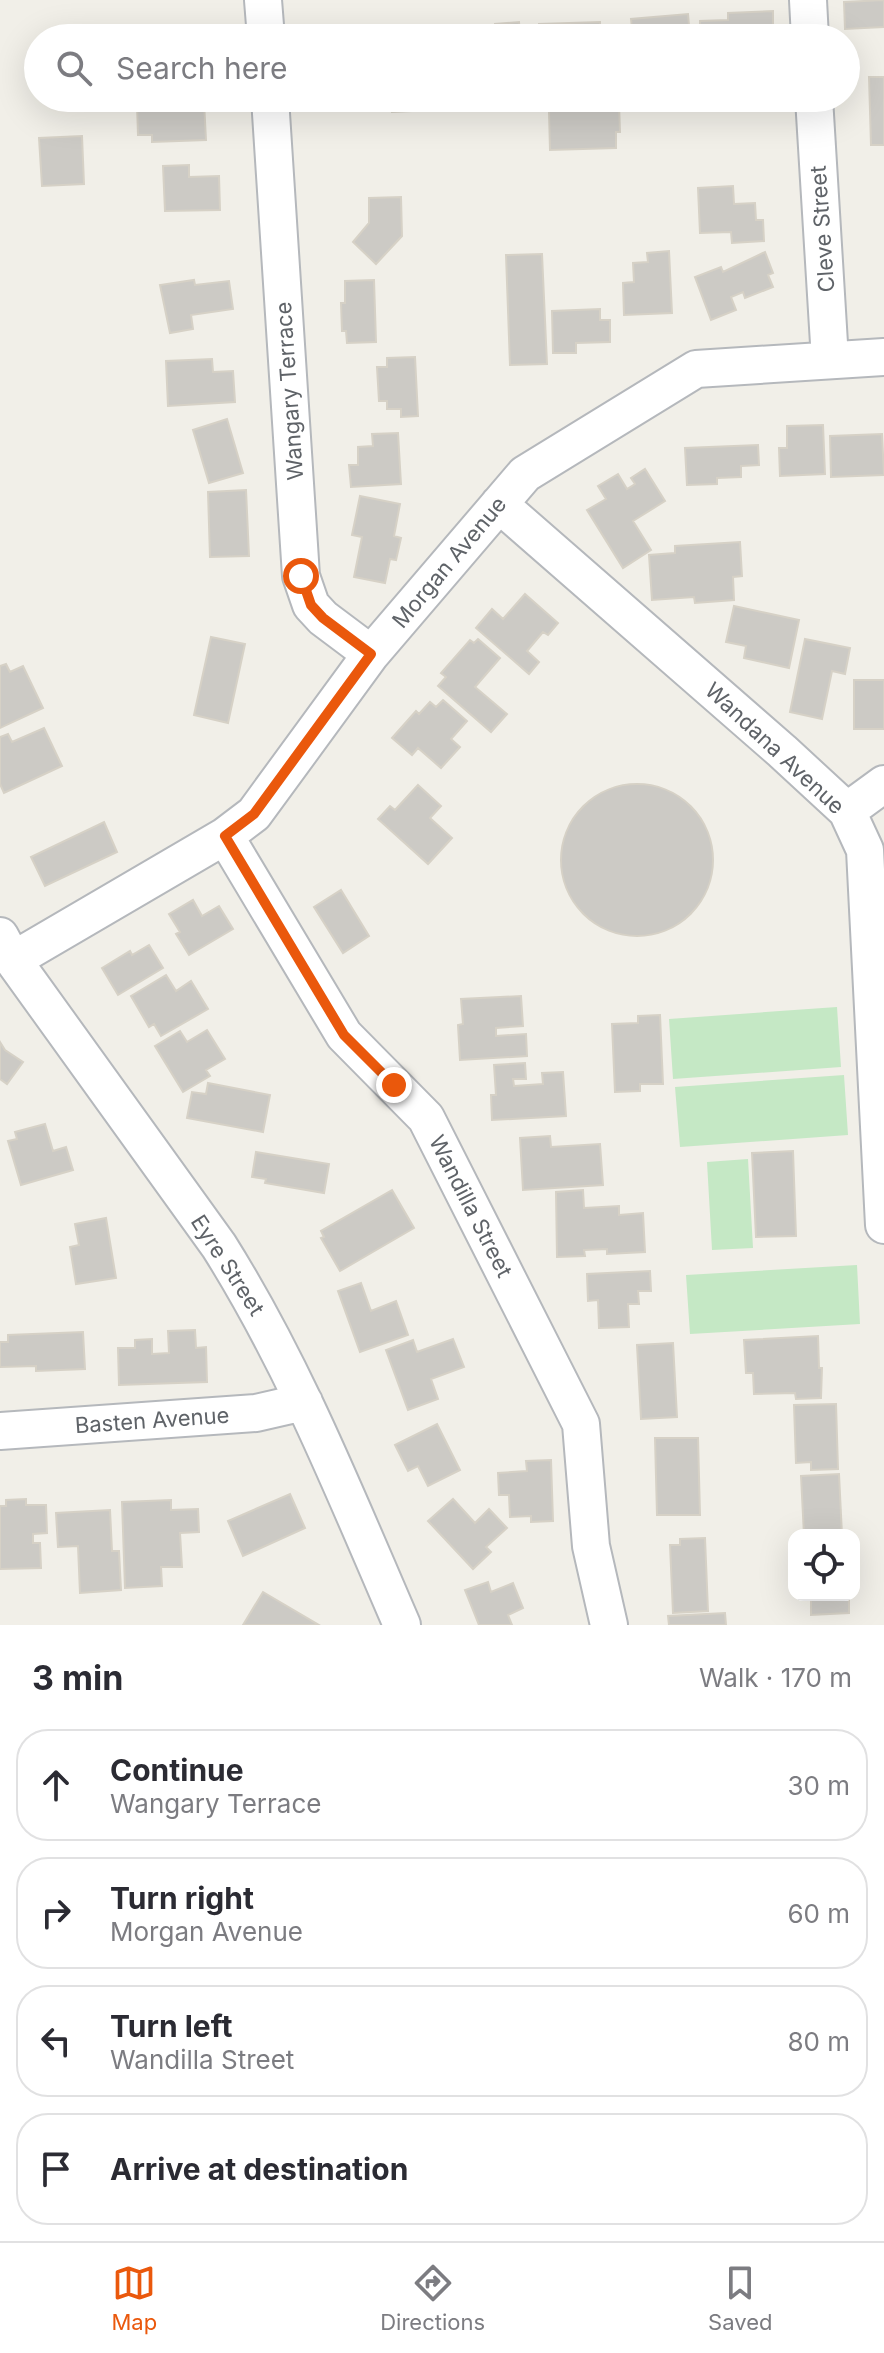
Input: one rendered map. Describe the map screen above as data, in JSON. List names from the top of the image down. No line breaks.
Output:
{"streets":{"street":["Cleve Street","Wangary Terrace","Morgan Avenue","Wandana Avenue","Wandilla Street","Eyre Street","Basten Avenue"]},"crossings":[["Cleve Street","Morgan Avenue"],["Wangary Terrace","Morgan Avenue"],["Morgan Avenue","Wandana Avenue"],["Morgan Avenue","Wandilla Street"],["Morgan Avenue","Eyre Street"],["Eyre Street","Basten Avenue"]],"page":{"search":"Search here","heading":["3 min","Walk · 170 m"],"list":[["Continue","Wangary Terrace","30 m"],["Turn right","Morgan Avenue","60 m"],["Turn left","Wandilla Street","80 m"],"Arrive at destination"],"nav":["Map","Directions","Saved"]}}
